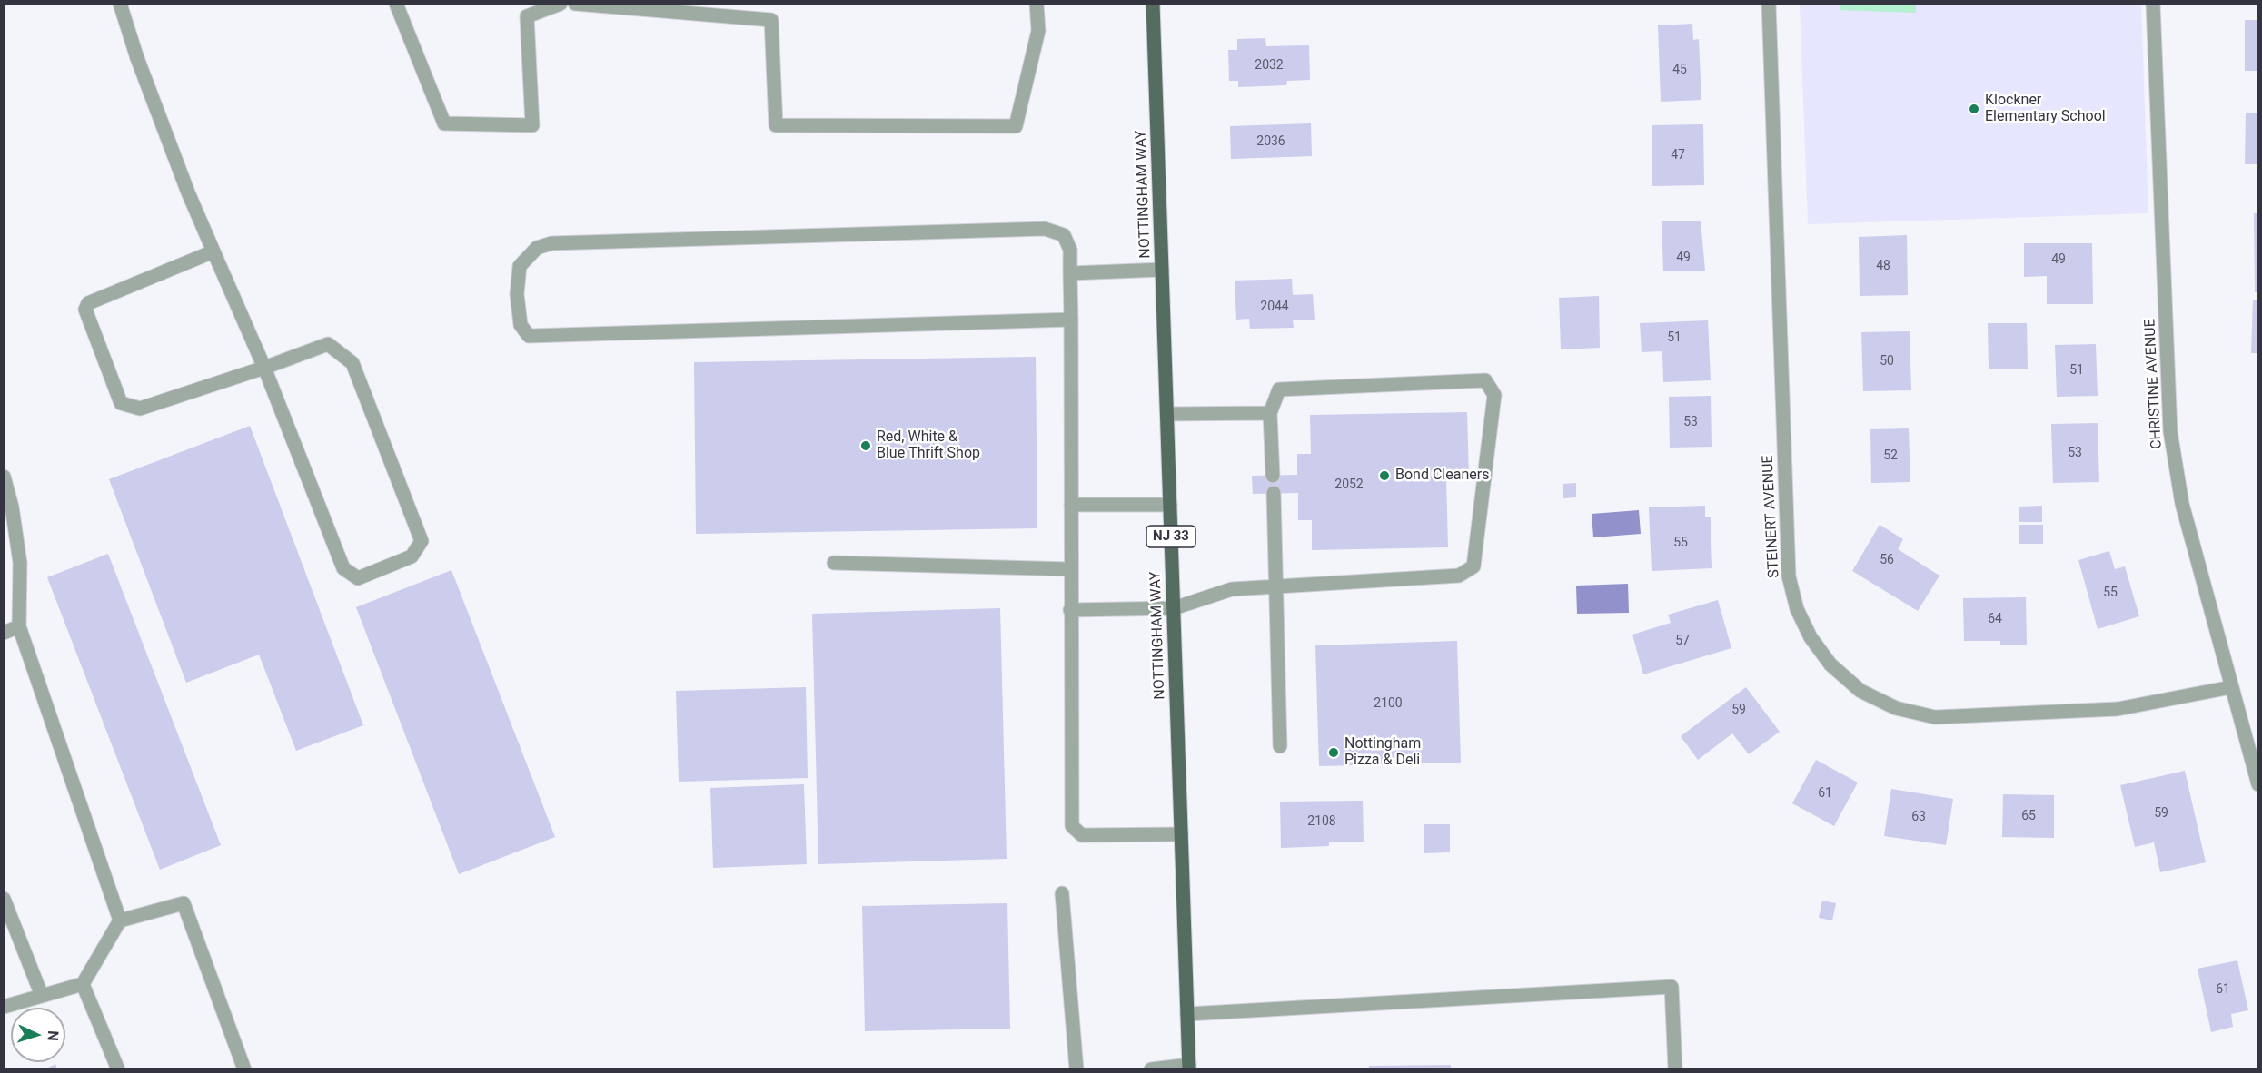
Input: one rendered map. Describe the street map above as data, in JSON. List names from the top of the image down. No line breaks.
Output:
{"streets":{"main road":["NOTTINGHAM WAY","NJ 33"],"street":["CHRISTINE AVENUE","STEINERT AVENUE"]},"crossings":[["CHRISTINE AVENUE","STEINERT AVENUE"]],"places":["Klockner Elementary School","Red, White & Blue Thrift Shop","Bond Cleaners","Nottingham Pizza & Deli"],"house_numbers":["2032","45","2036","47","49","49","48","2044","51","50","51","53","53","52","2052","55","56","55","64","57","2100","59","61","59","65","63","2108","61"],"north":"right"}
